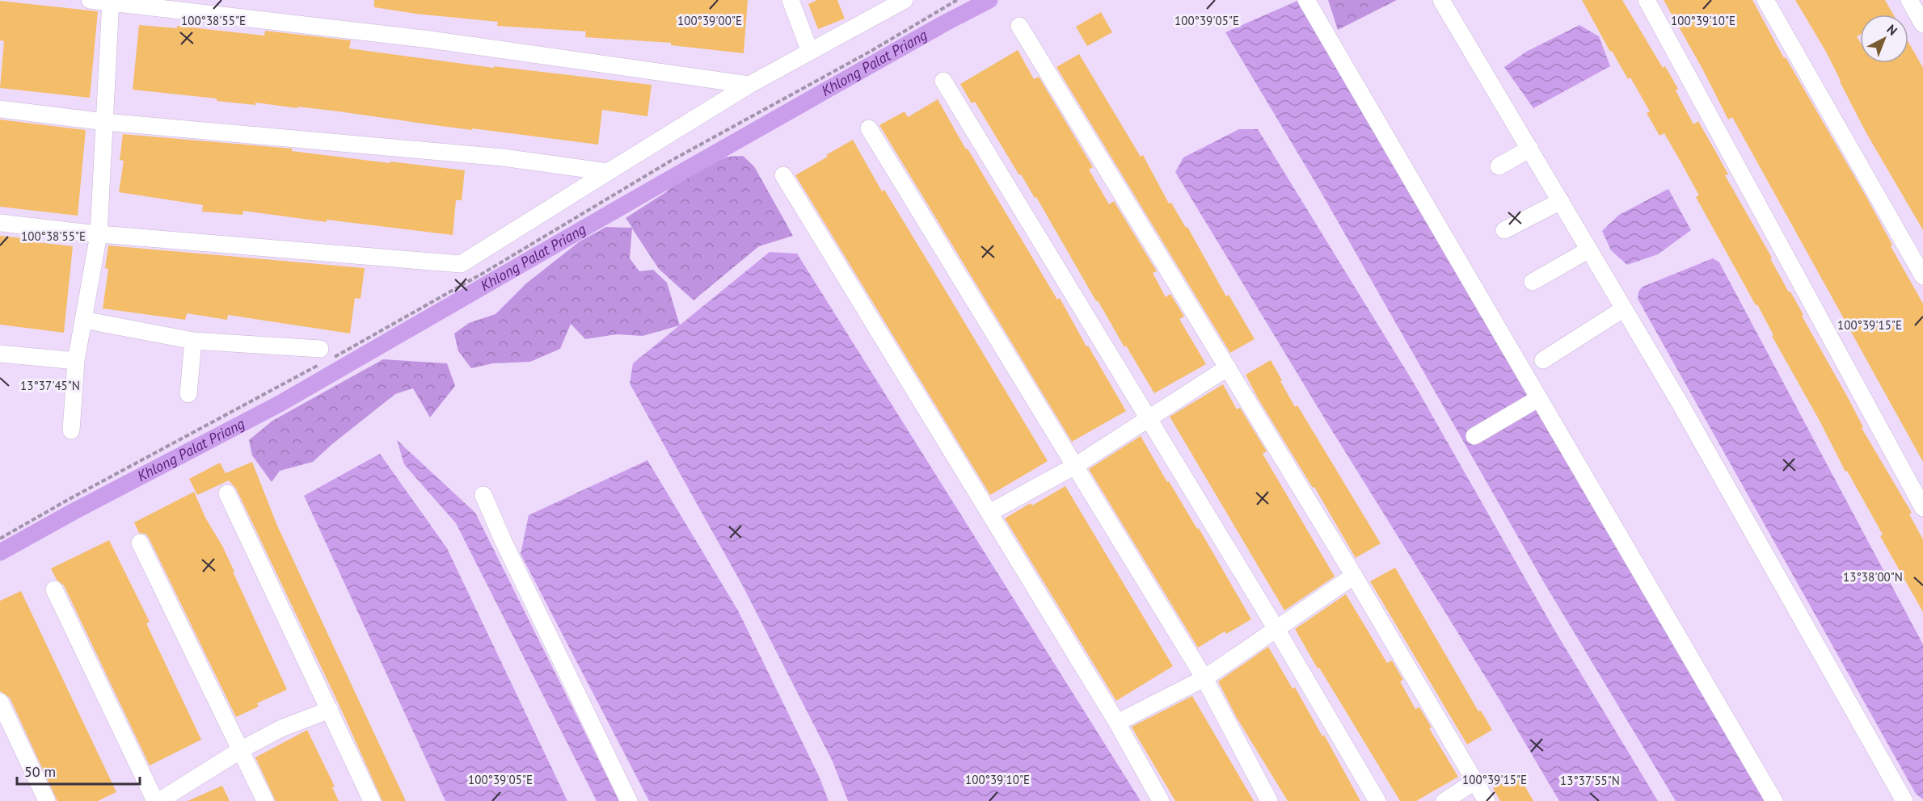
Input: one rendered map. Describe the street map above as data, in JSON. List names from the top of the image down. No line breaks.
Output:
{"water":["Khlong Palat Priang"],"scale_bar":"50 m","north":"top right","coordinates":["100°38'55\"E","100°39'00\"E","100°39'05\"E","100°39'10\"E","100°39'15\"E","13°37'45\"N","13°38'00\"N","13°37'55\"N"]}
